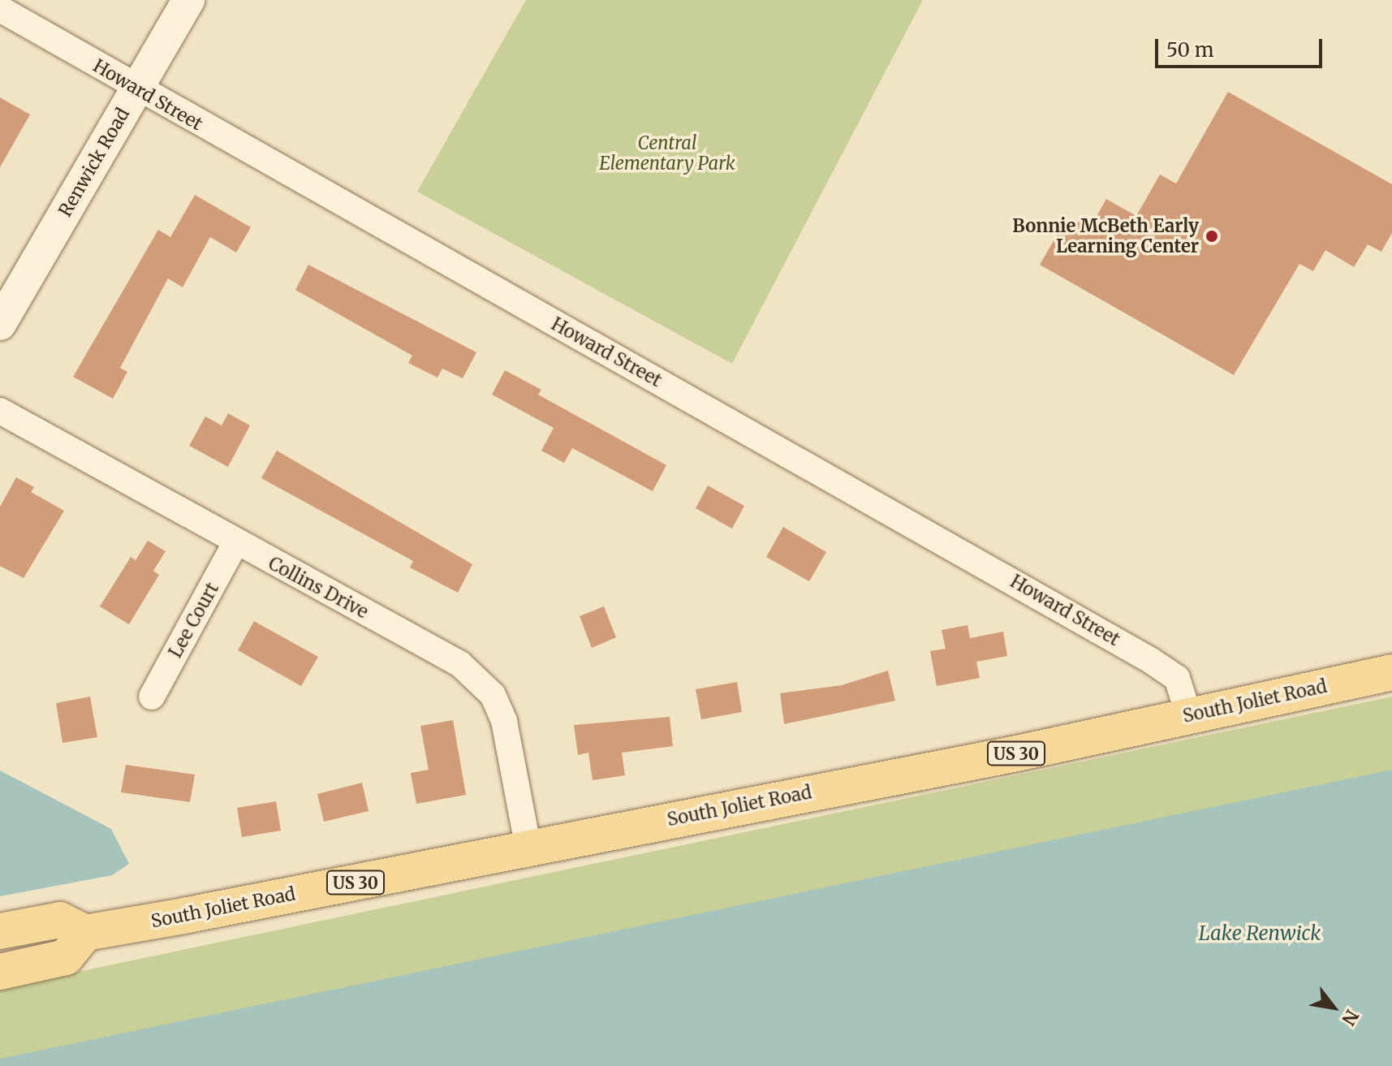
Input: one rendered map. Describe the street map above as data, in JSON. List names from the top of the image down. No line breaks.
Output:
{"streets":{"main road":["South Joliet Road","US 30"],"street":["Howard Street","Renwick Road","Collins Drive","Lee Court"]},"crossings":[["Howard Street","Renwick Road"],["Howard Street","South Joliet Road"],["Collins Drive","Lee Court"],["Collins Drive","South Joliet Road"]],"water":["Lake Renwick"],"parks":["Central Elementary Park"],"places":["Bonnie McBeth Early Learning Center"],"scale_bar":"50 m","north":"bottom right"}
